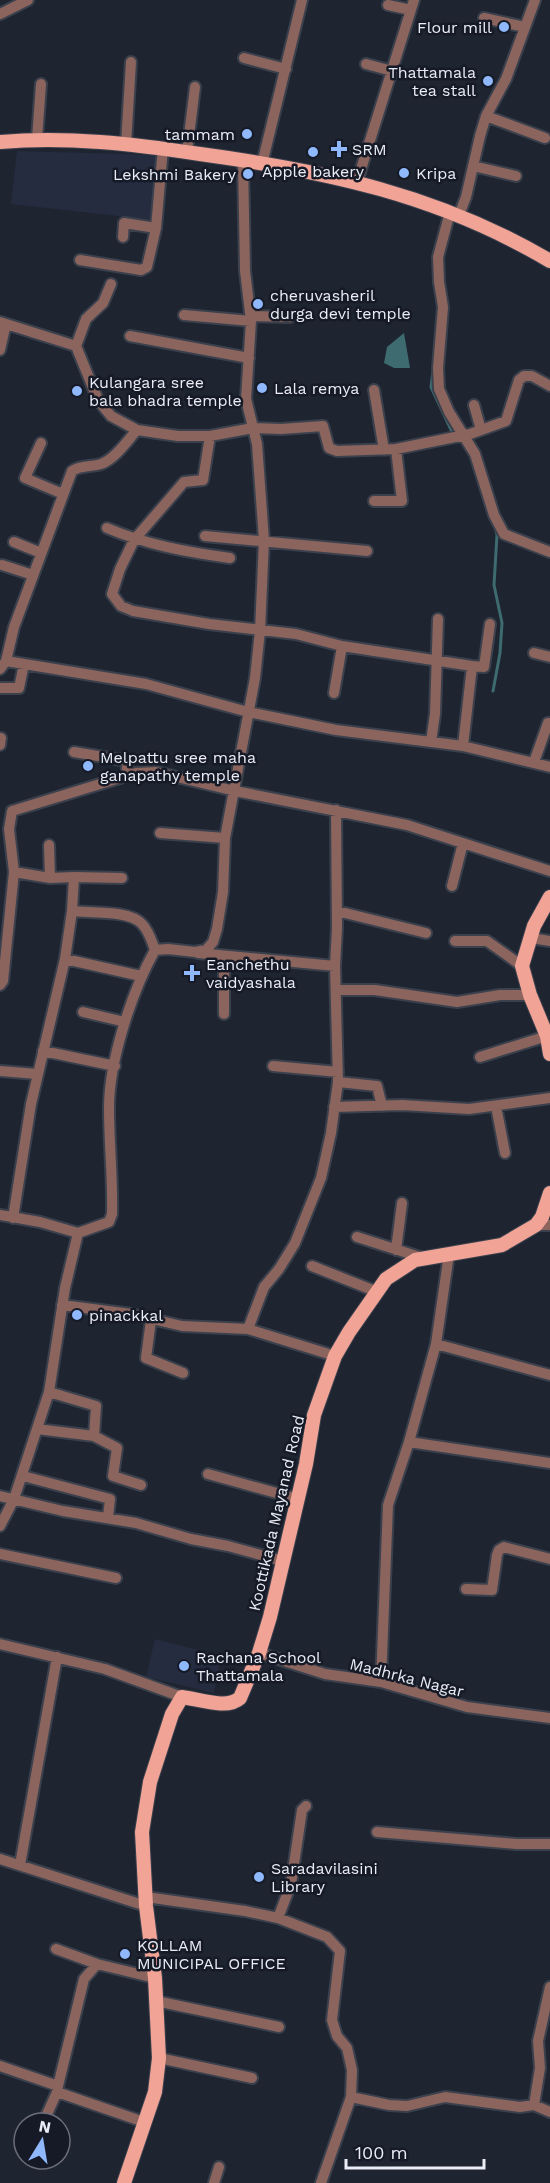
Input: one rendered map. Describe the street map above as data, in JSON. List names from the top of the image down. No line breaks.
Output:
{"streets":{"main road":["Koottikada Mayanad Road"],"street":["Madhrka Nagar"]},"crossings":[["Koottikada Mayanad Road","Madhrka Nagar"]],"places":{"other":["Flour mill","Thattamala tea stall","tammam","Apple bakery","Kripa","Lekshmi Bakery","cheruvasheril durga devi temple","Lala remya","Kulangara sree bala bhadra temple","Melpattu sree maha ganapathy temple","pinackkal","Rachana School Thattamala","Saradavilasini Library","KOLLAM MUNICIPAL OFFICE"],"health":["SRM","Eanchethu vaidyashala"]},"scale_bar":"100 m","north":"top"}
